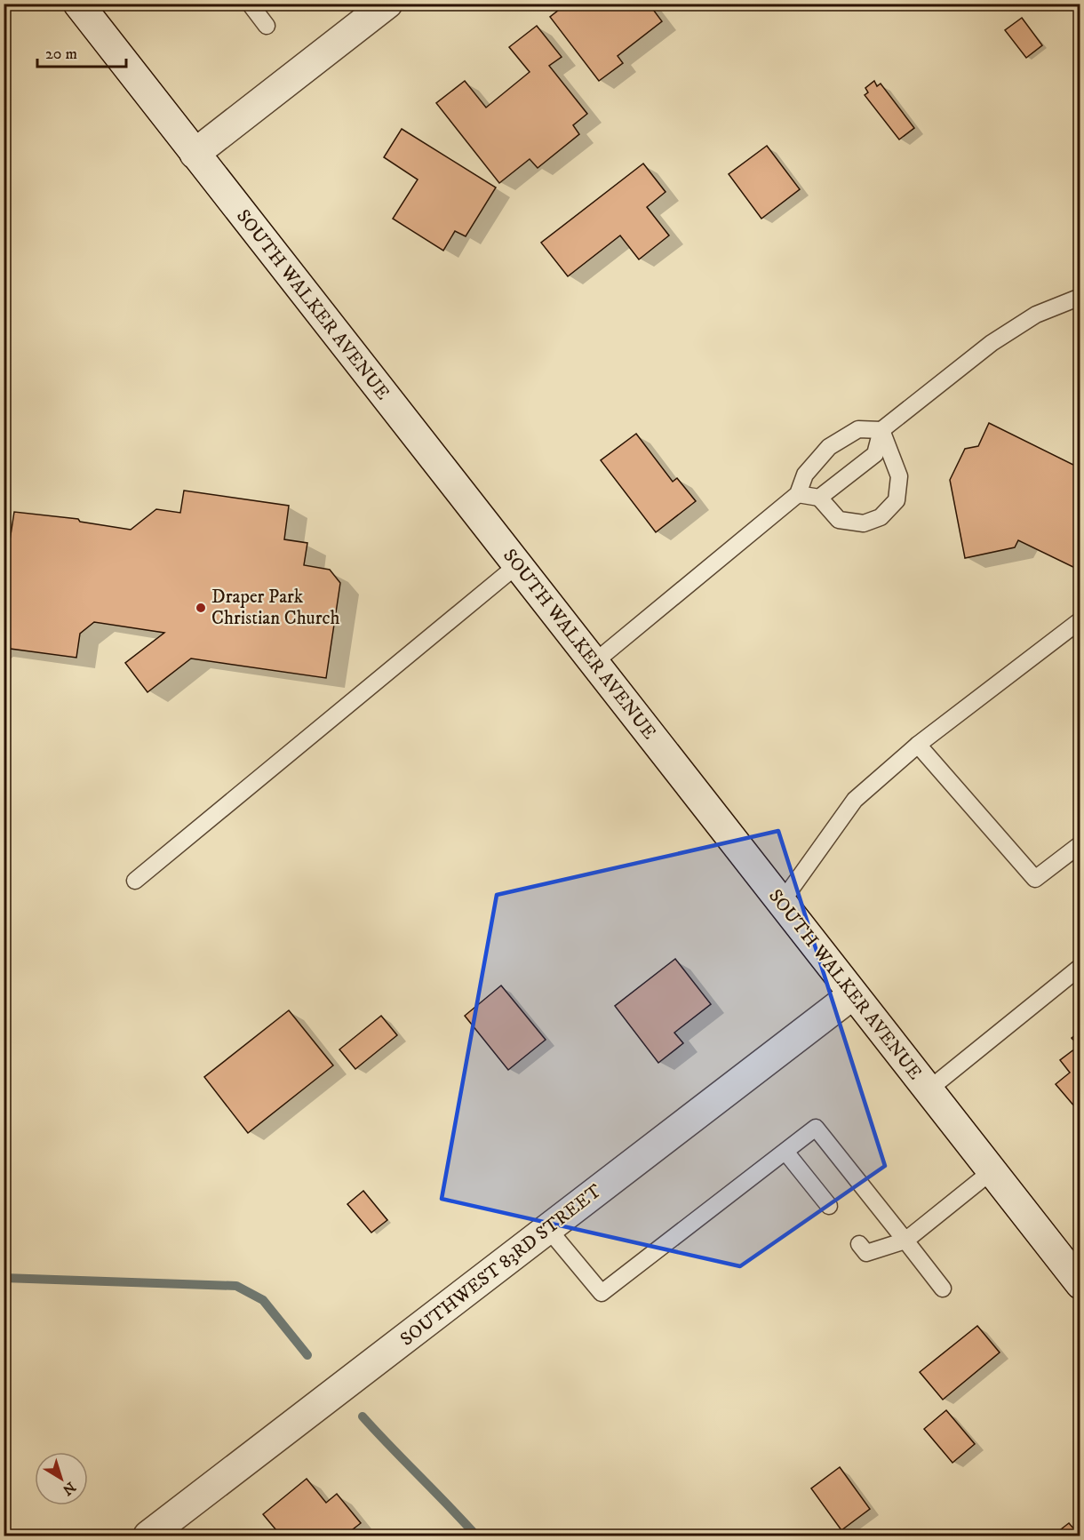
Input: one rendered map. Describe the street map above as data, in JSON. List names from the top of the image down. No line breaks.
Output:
{"streets":{"main road":["SOUTH WALKER AVENUE","SOUTHWEST 83RD STREET"]},"crossings":[["SOUTH WALKER AVENUE","SOUTHWEST 83RD STREET"]],"places":["Draper Park Christian Church"],"scale_bar":"20 m","north":"bottom right"}
